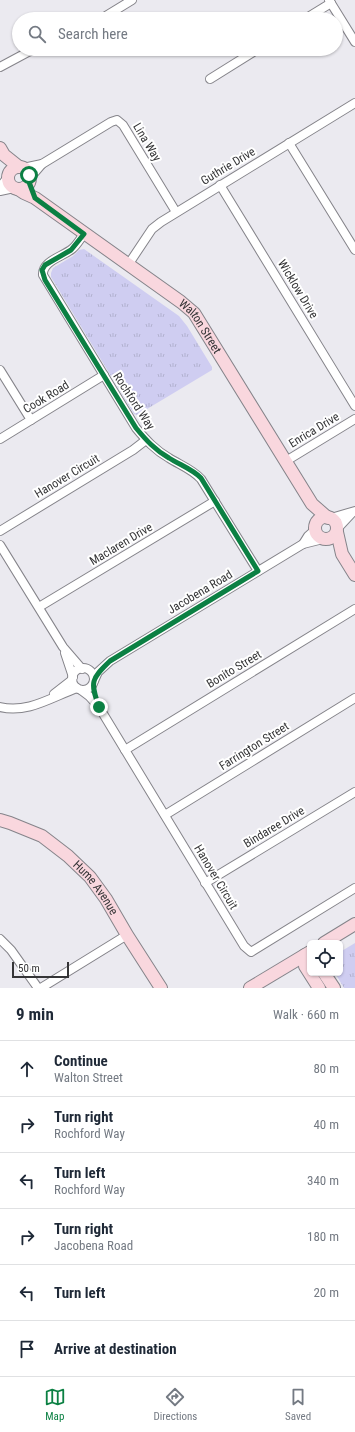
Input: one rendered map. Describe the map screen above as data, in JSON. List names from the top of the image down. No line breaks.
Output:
{"streets":{"street":["Lina Way","Guthrie Drive","Wicklow Drive","Walton Street","Cook Road","Rochford Way","Enrica Drive","Hanover Circuit","Maclaren Drive","Jacobena Road","Bonito Street","Farrington Street","Bindaree Drive","Hume Avenue"]},"crossings":[["Lina Way","Guthrie Drive"],["Lina Way","Walton Street"],["Guthrie Drive","Wicklow Drive"],["Guthrie Drive","Walton Street"],["Walton Street","Rochford Way"],["Walton Street","Enrica Drive"],["Walton Street","Jacobena Road"],["Cook Road","Rochford Way"],["Rochford Way","Hanover Circuit"],["Rochford Way","Maclaren Drive"],["Rochford Way","Jacobena Road"],["Hanover Circuit","Bonito Street"],["Hanover Circuit","Farrington Street"],["Hanover Circuit","Bindaree Drive"]],"scale_bar":"50 m","page":{"search":"Search here","scale":"50 m","heading":["9 min","Walk · 660 m"],"list":[["Continue","Walton Street","80 m"],["Turn right","Rochford Way","40 m"],["Turn left","Rochford Way","340 m"],["Turn right","Jacobena Road","180 m"],["Turn left","20 m"],"Arrive at destination"],"nav":["Map","Directions","Saved"]}}
